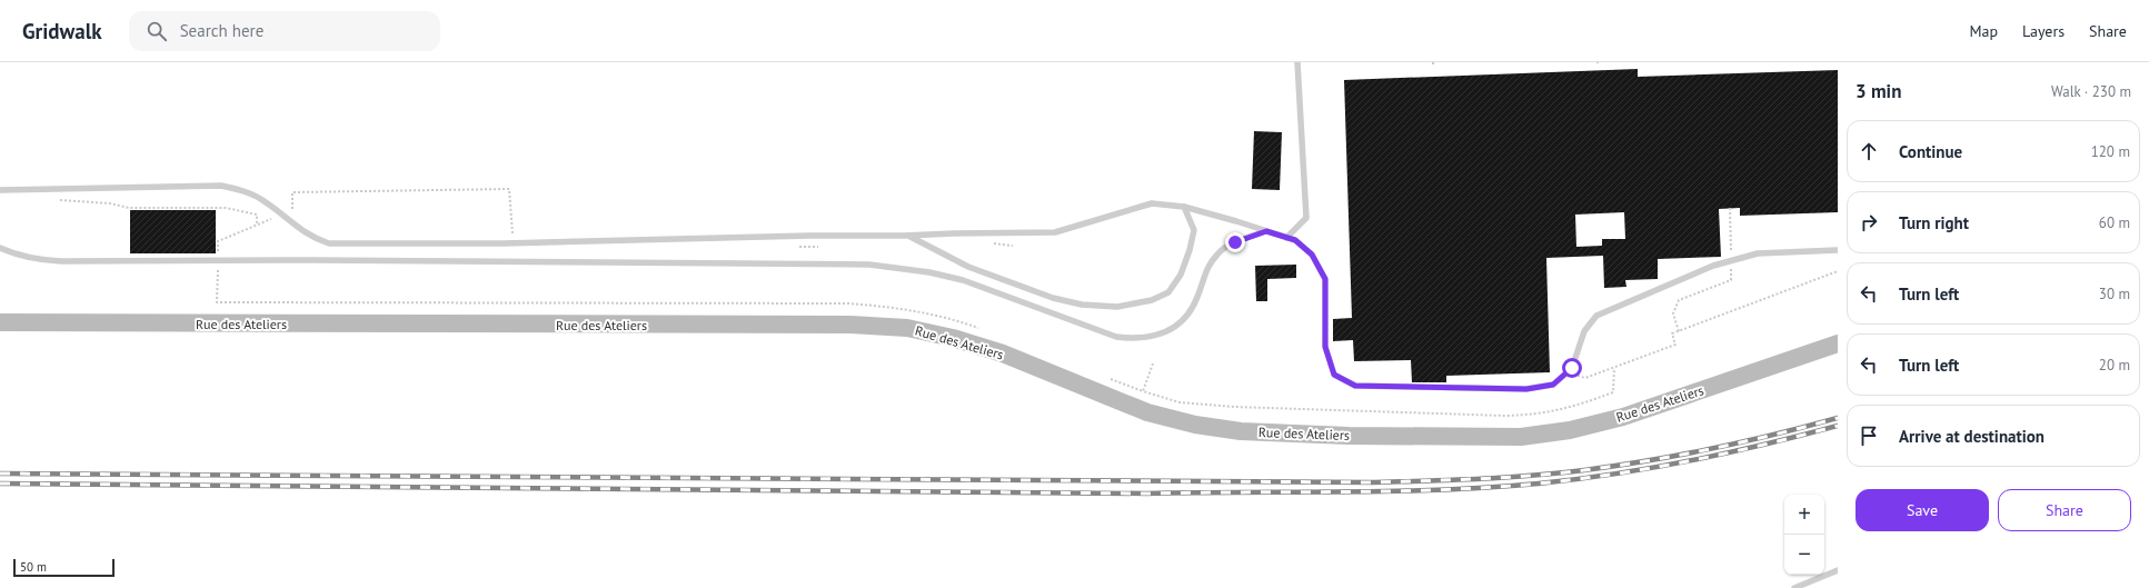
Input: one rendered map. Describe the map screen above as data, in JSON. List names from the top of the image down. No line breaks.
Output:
{"streets":{"street":["Rue des Ateliers"]},"scale_bar":"50 m","page":{"header":"Gridwalk","search":"Search here","nav":["Map","Layers","Share"],"heading":["3 min","Walk · 230 m"],"list":[["Continue","120 m"],["Turn right","60 m"],["Turn left","30 m"],["Turn left","20 m"],"Arrive at destination"],"buttons":["Save","Share"],"map_buttons":["+","−"],"scale":"50 m"}}
